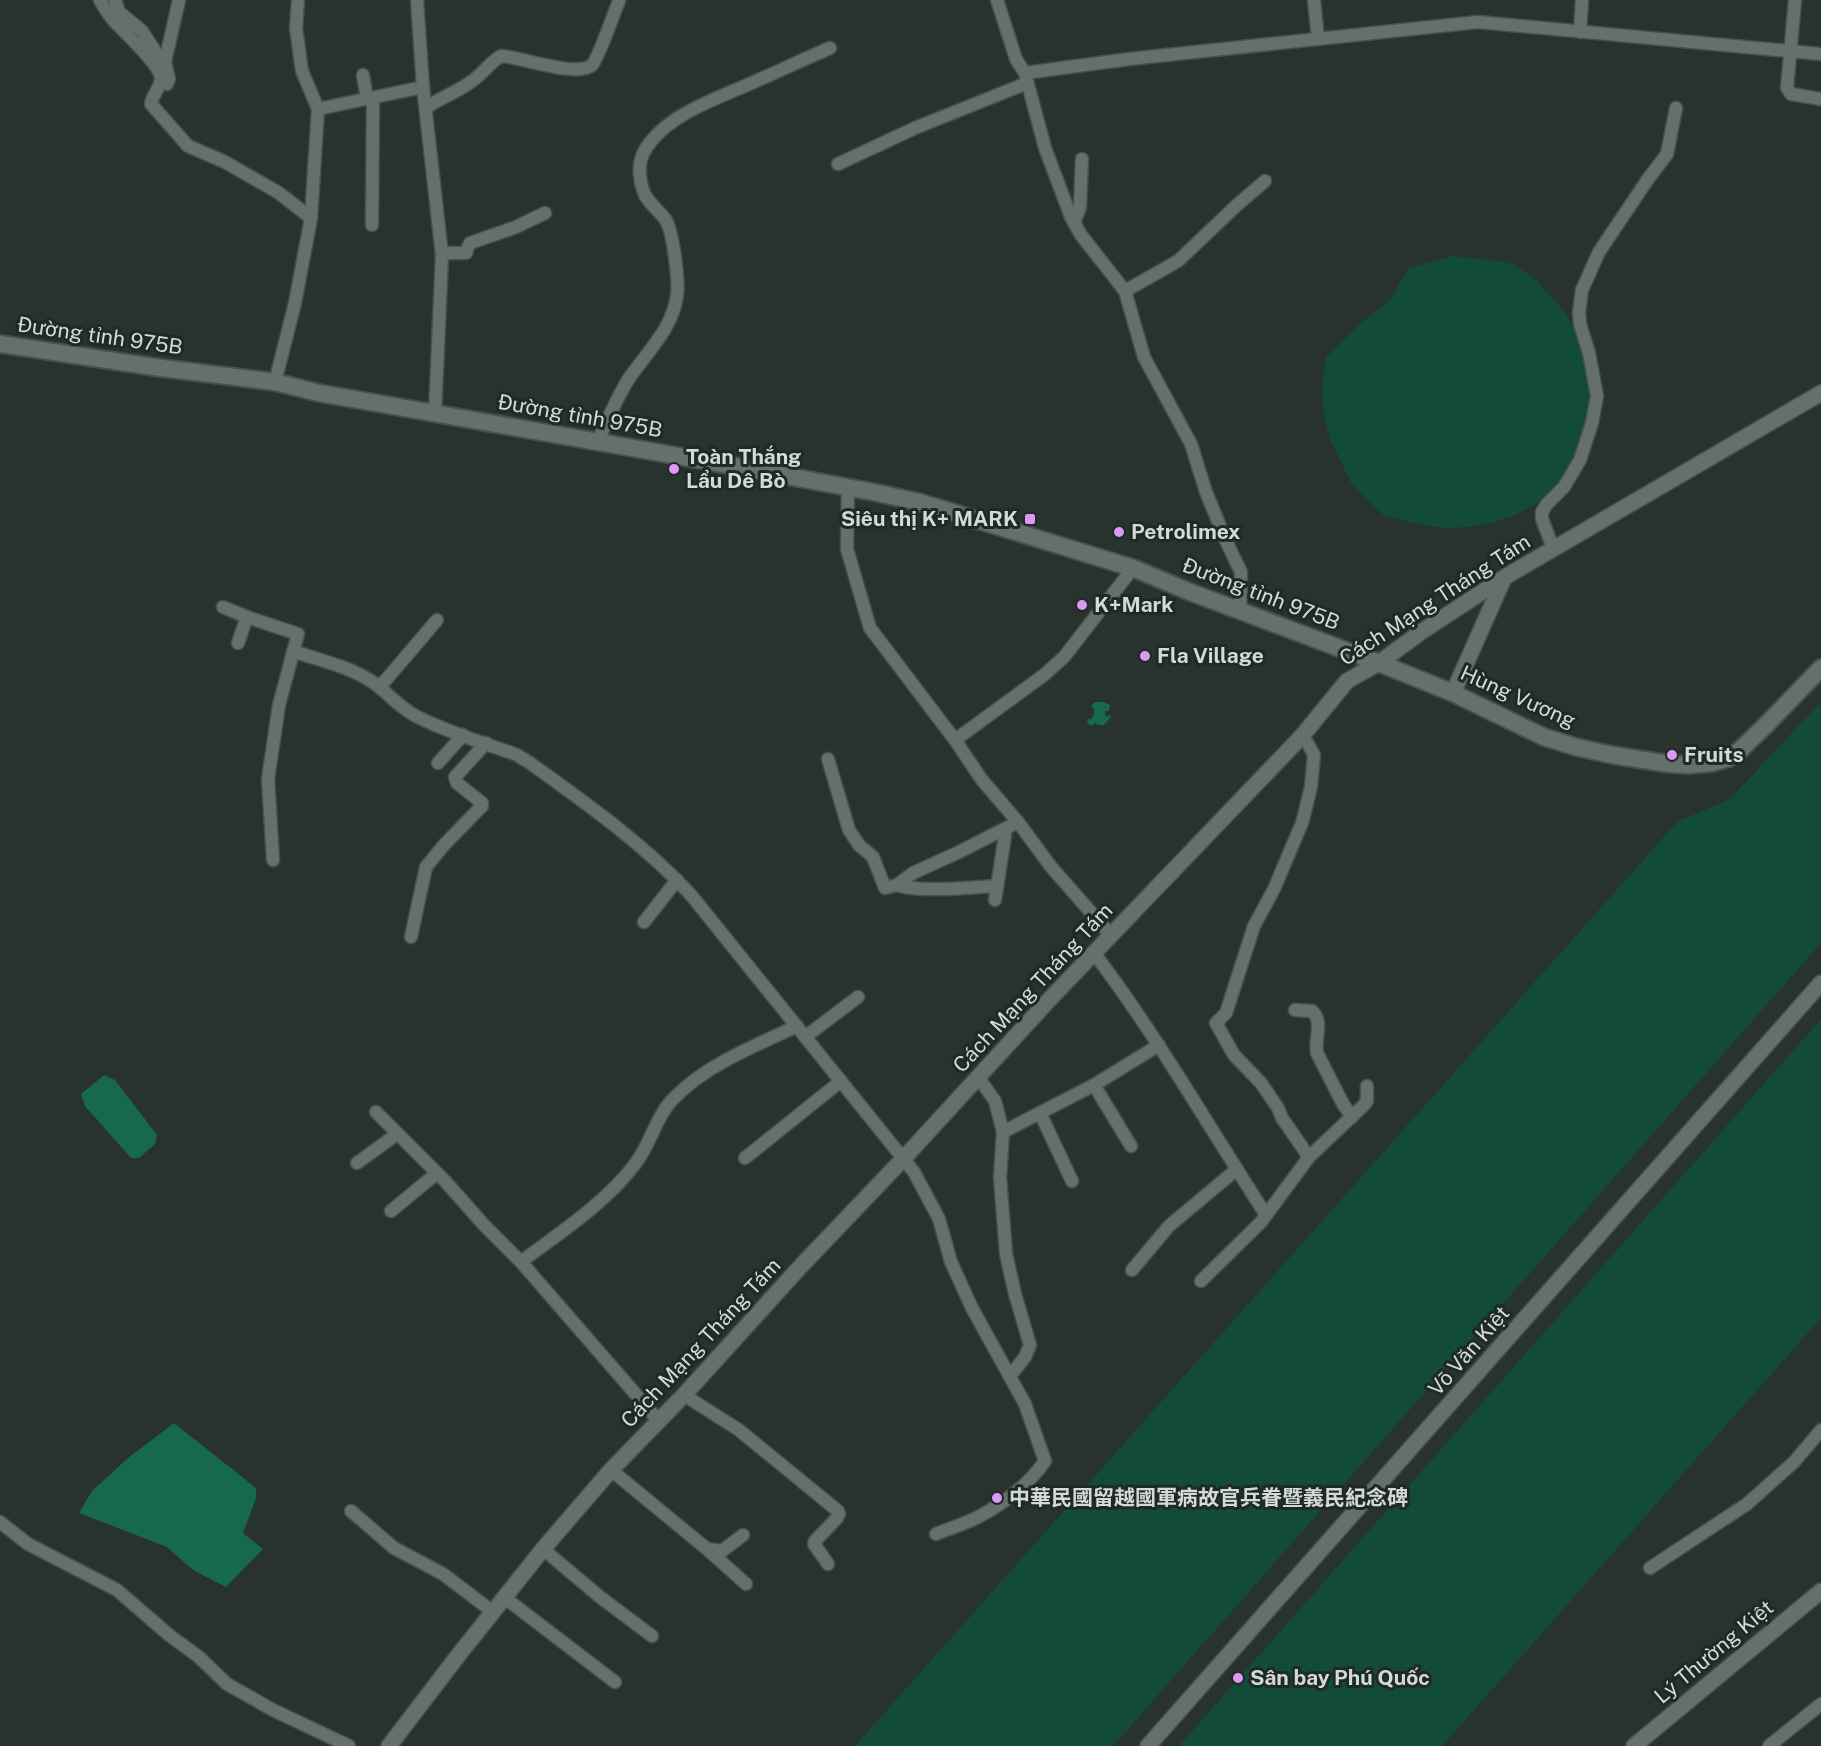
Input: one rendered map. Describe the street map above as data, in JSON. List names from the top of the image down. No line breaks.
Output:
{"streets":{"main road":["Đường tỉnh 975B","Hùng Vương"],"street":["Cách Mạng Tháng Tám","Võ Văn Kiệt","Lý Thường Kiệt"]},"crossings":[["Đường tỉnh 975B","Cách Mạng Tháng Tám"],["Đường tỉnh 975B","Hùng Vương"],["Cách Mạng Tháng Tám","Hùng Vương"]],"places":{"other":["Toàn Thắng Lẩu Dê Bò","Petrolimex","K+Mark","Fla Village","Fruits","中華民國留越國軍病故官兵眷暨義民紀念碑","Sân bay Phú Quốc"],"transit":["Siêu thị K+ MARK"]}}
